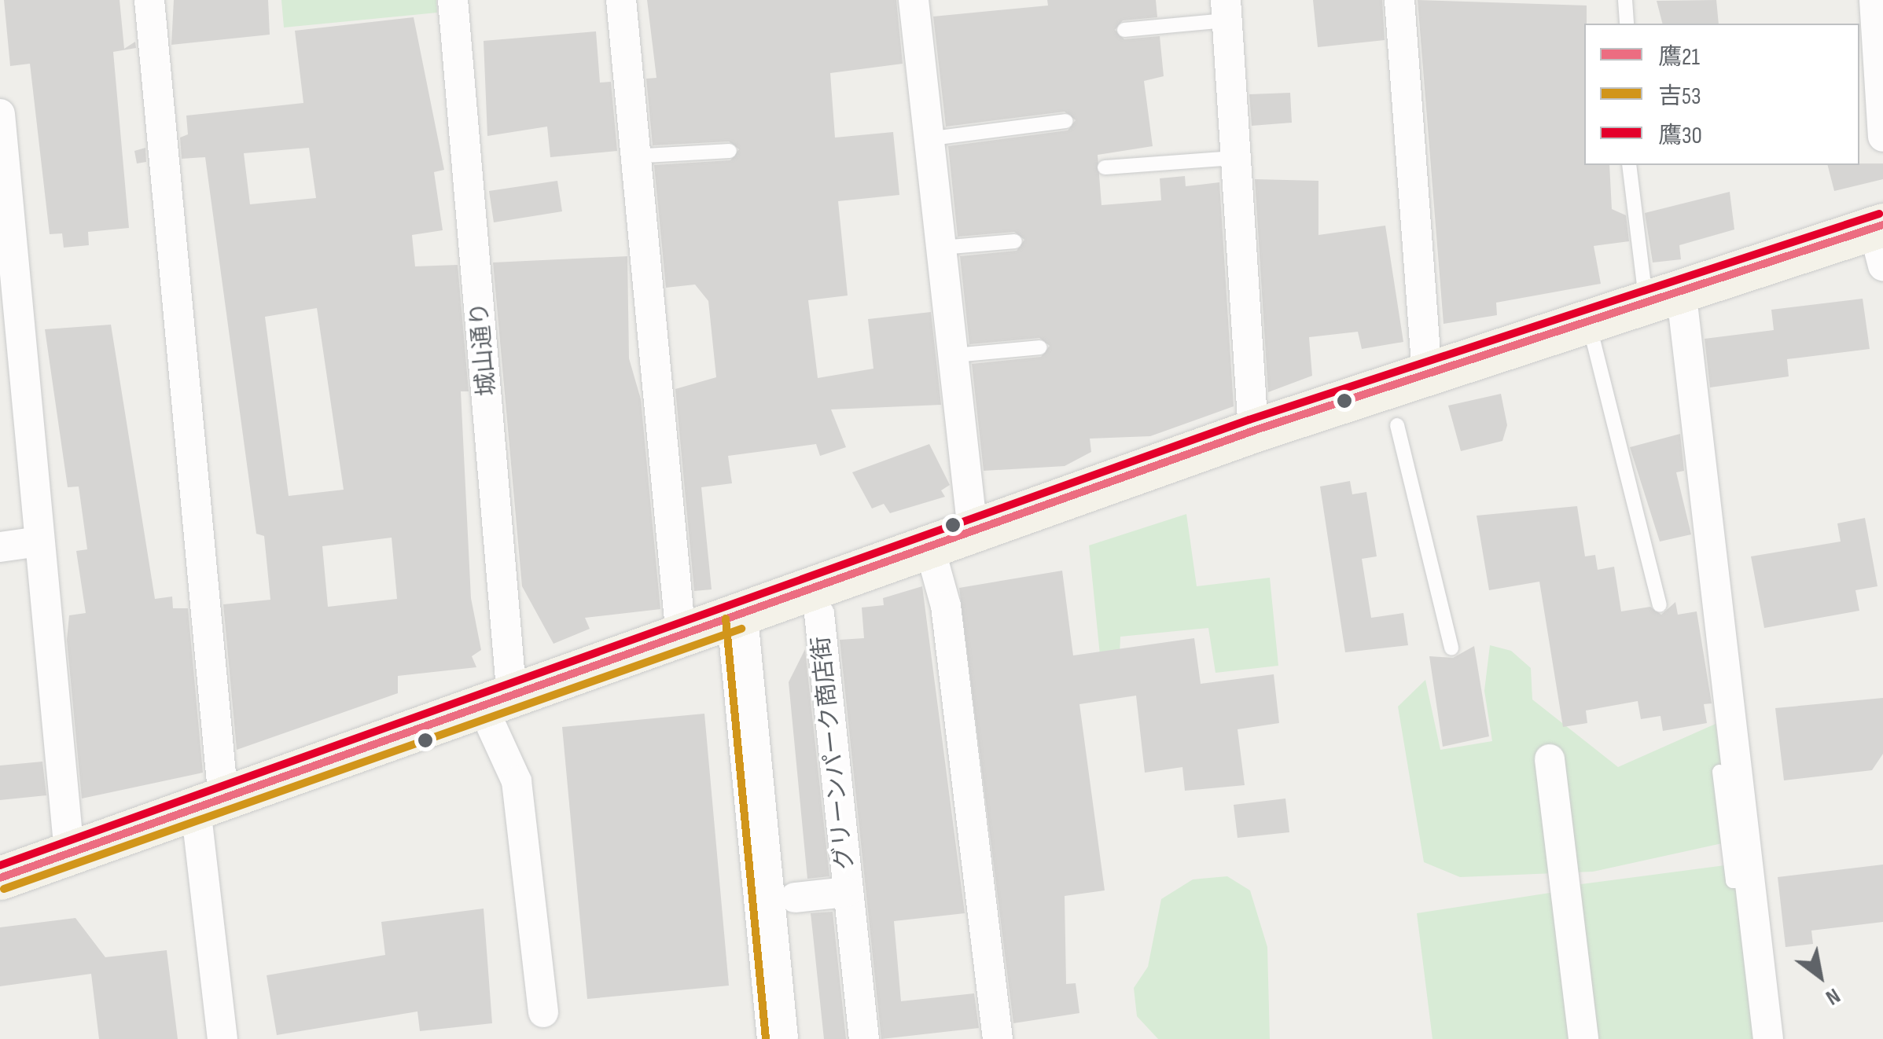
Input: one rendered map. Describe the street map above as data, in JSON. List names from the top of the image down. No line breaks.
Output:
{"streets":{"street":["城山通り","グリーンパーク商店街"]},"lines":["transit line 鷹30","transit line 鷹21","transit line 吉53"],"legend":["鷹21","吉53","鷹30"],"north":"bottom right"}
